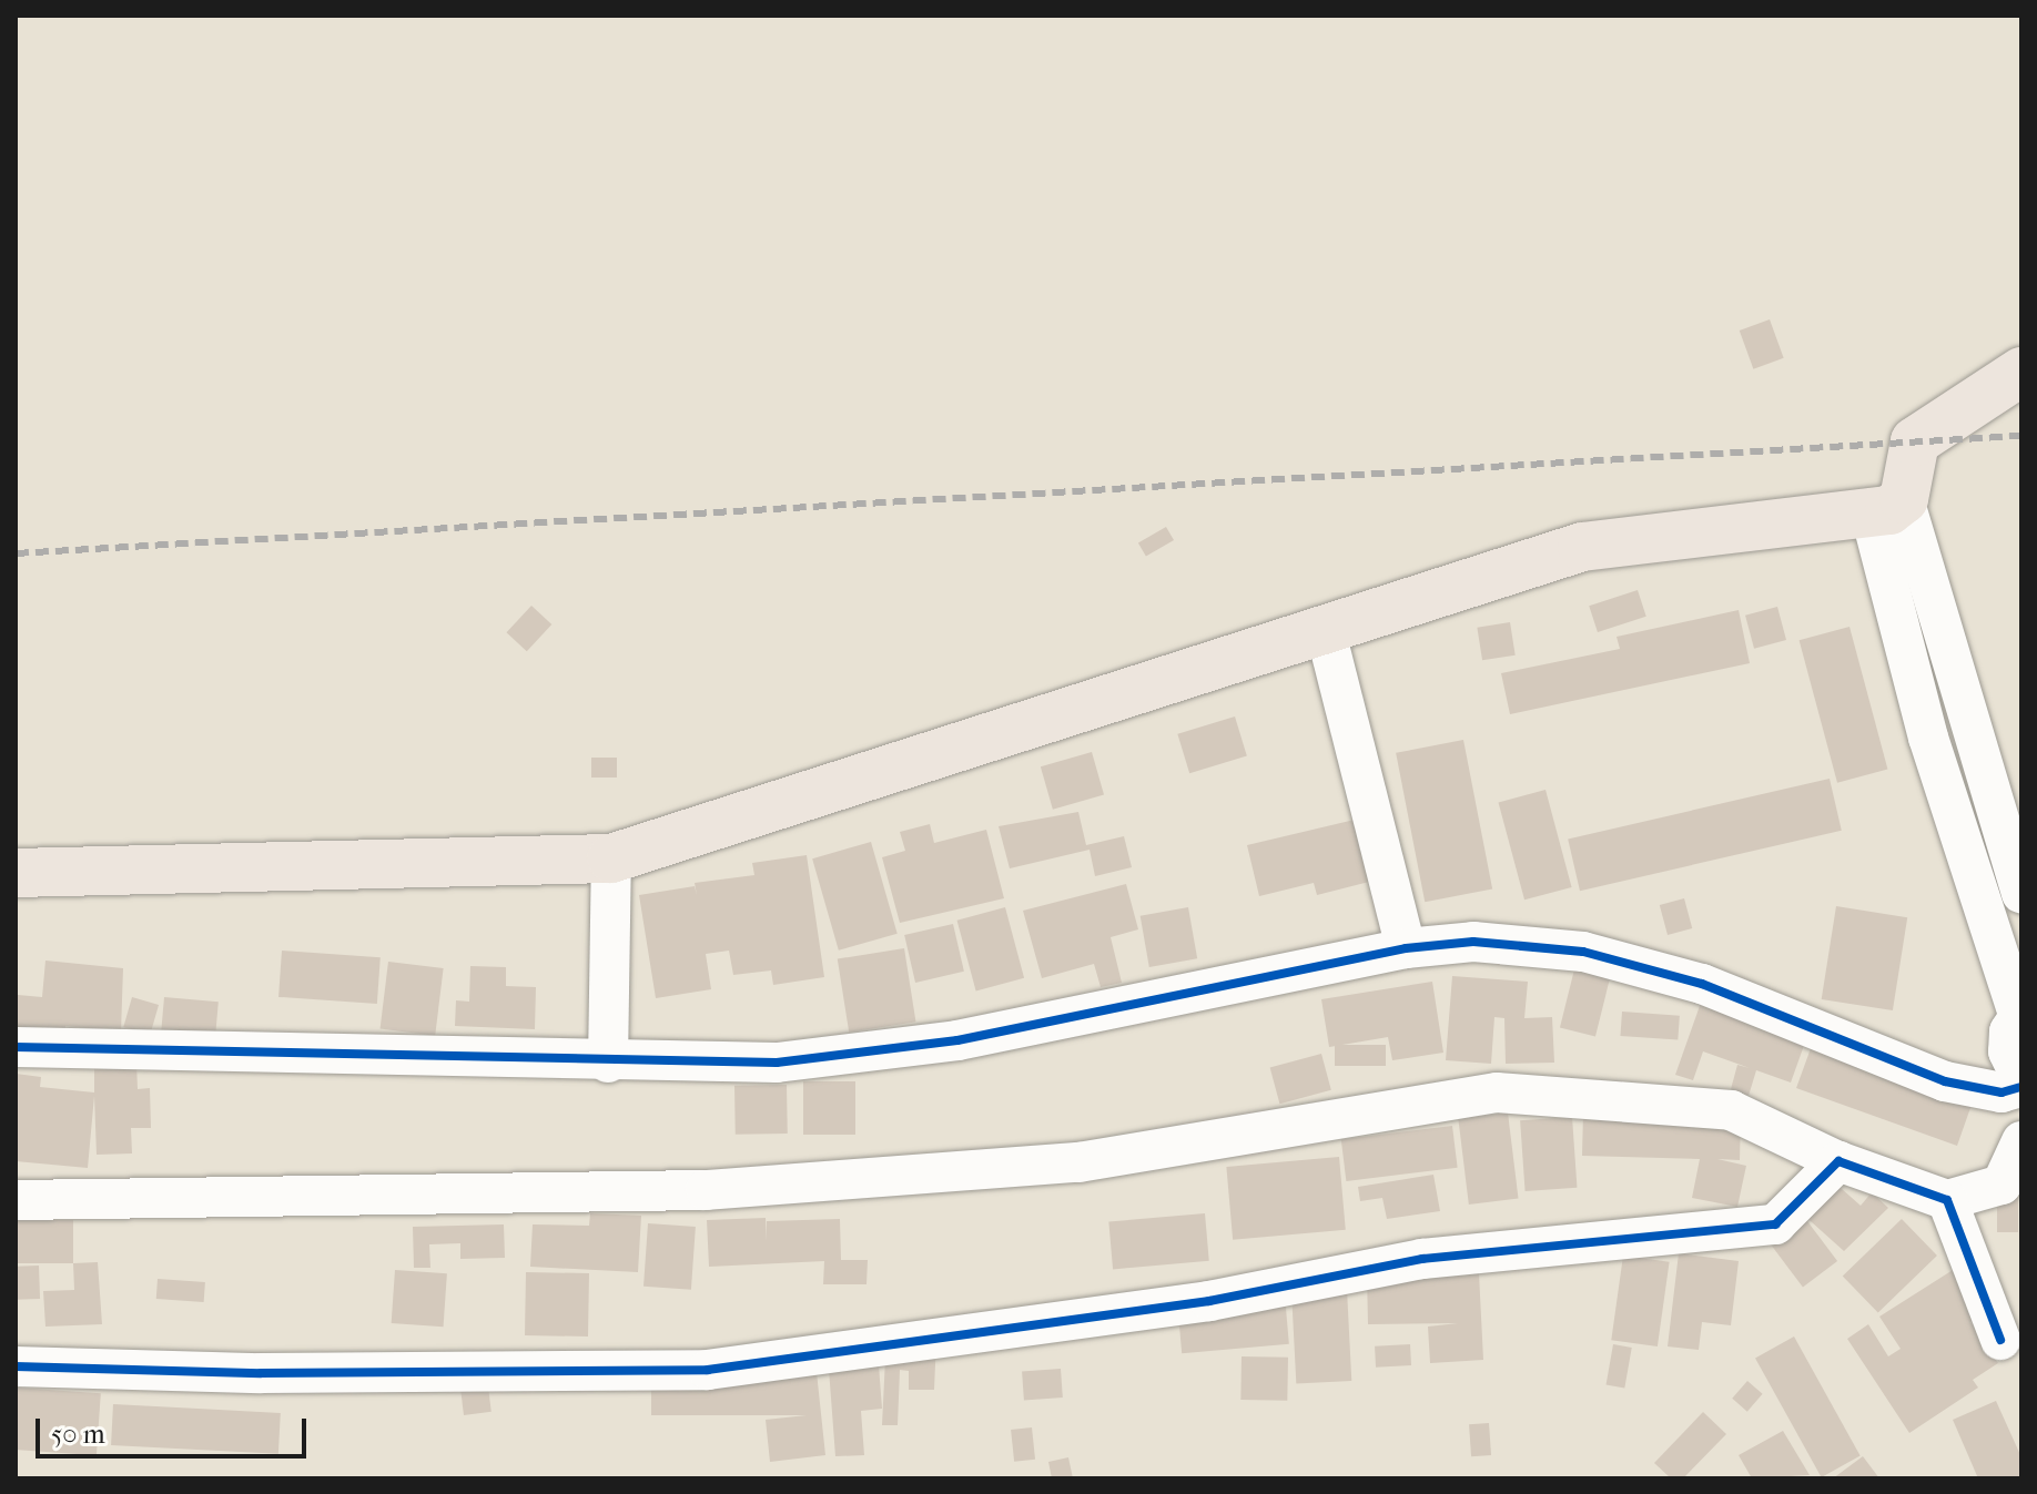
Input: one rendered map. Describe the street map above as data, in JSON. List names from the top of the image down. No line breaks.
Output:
{"scale_bar":"50 m"}
